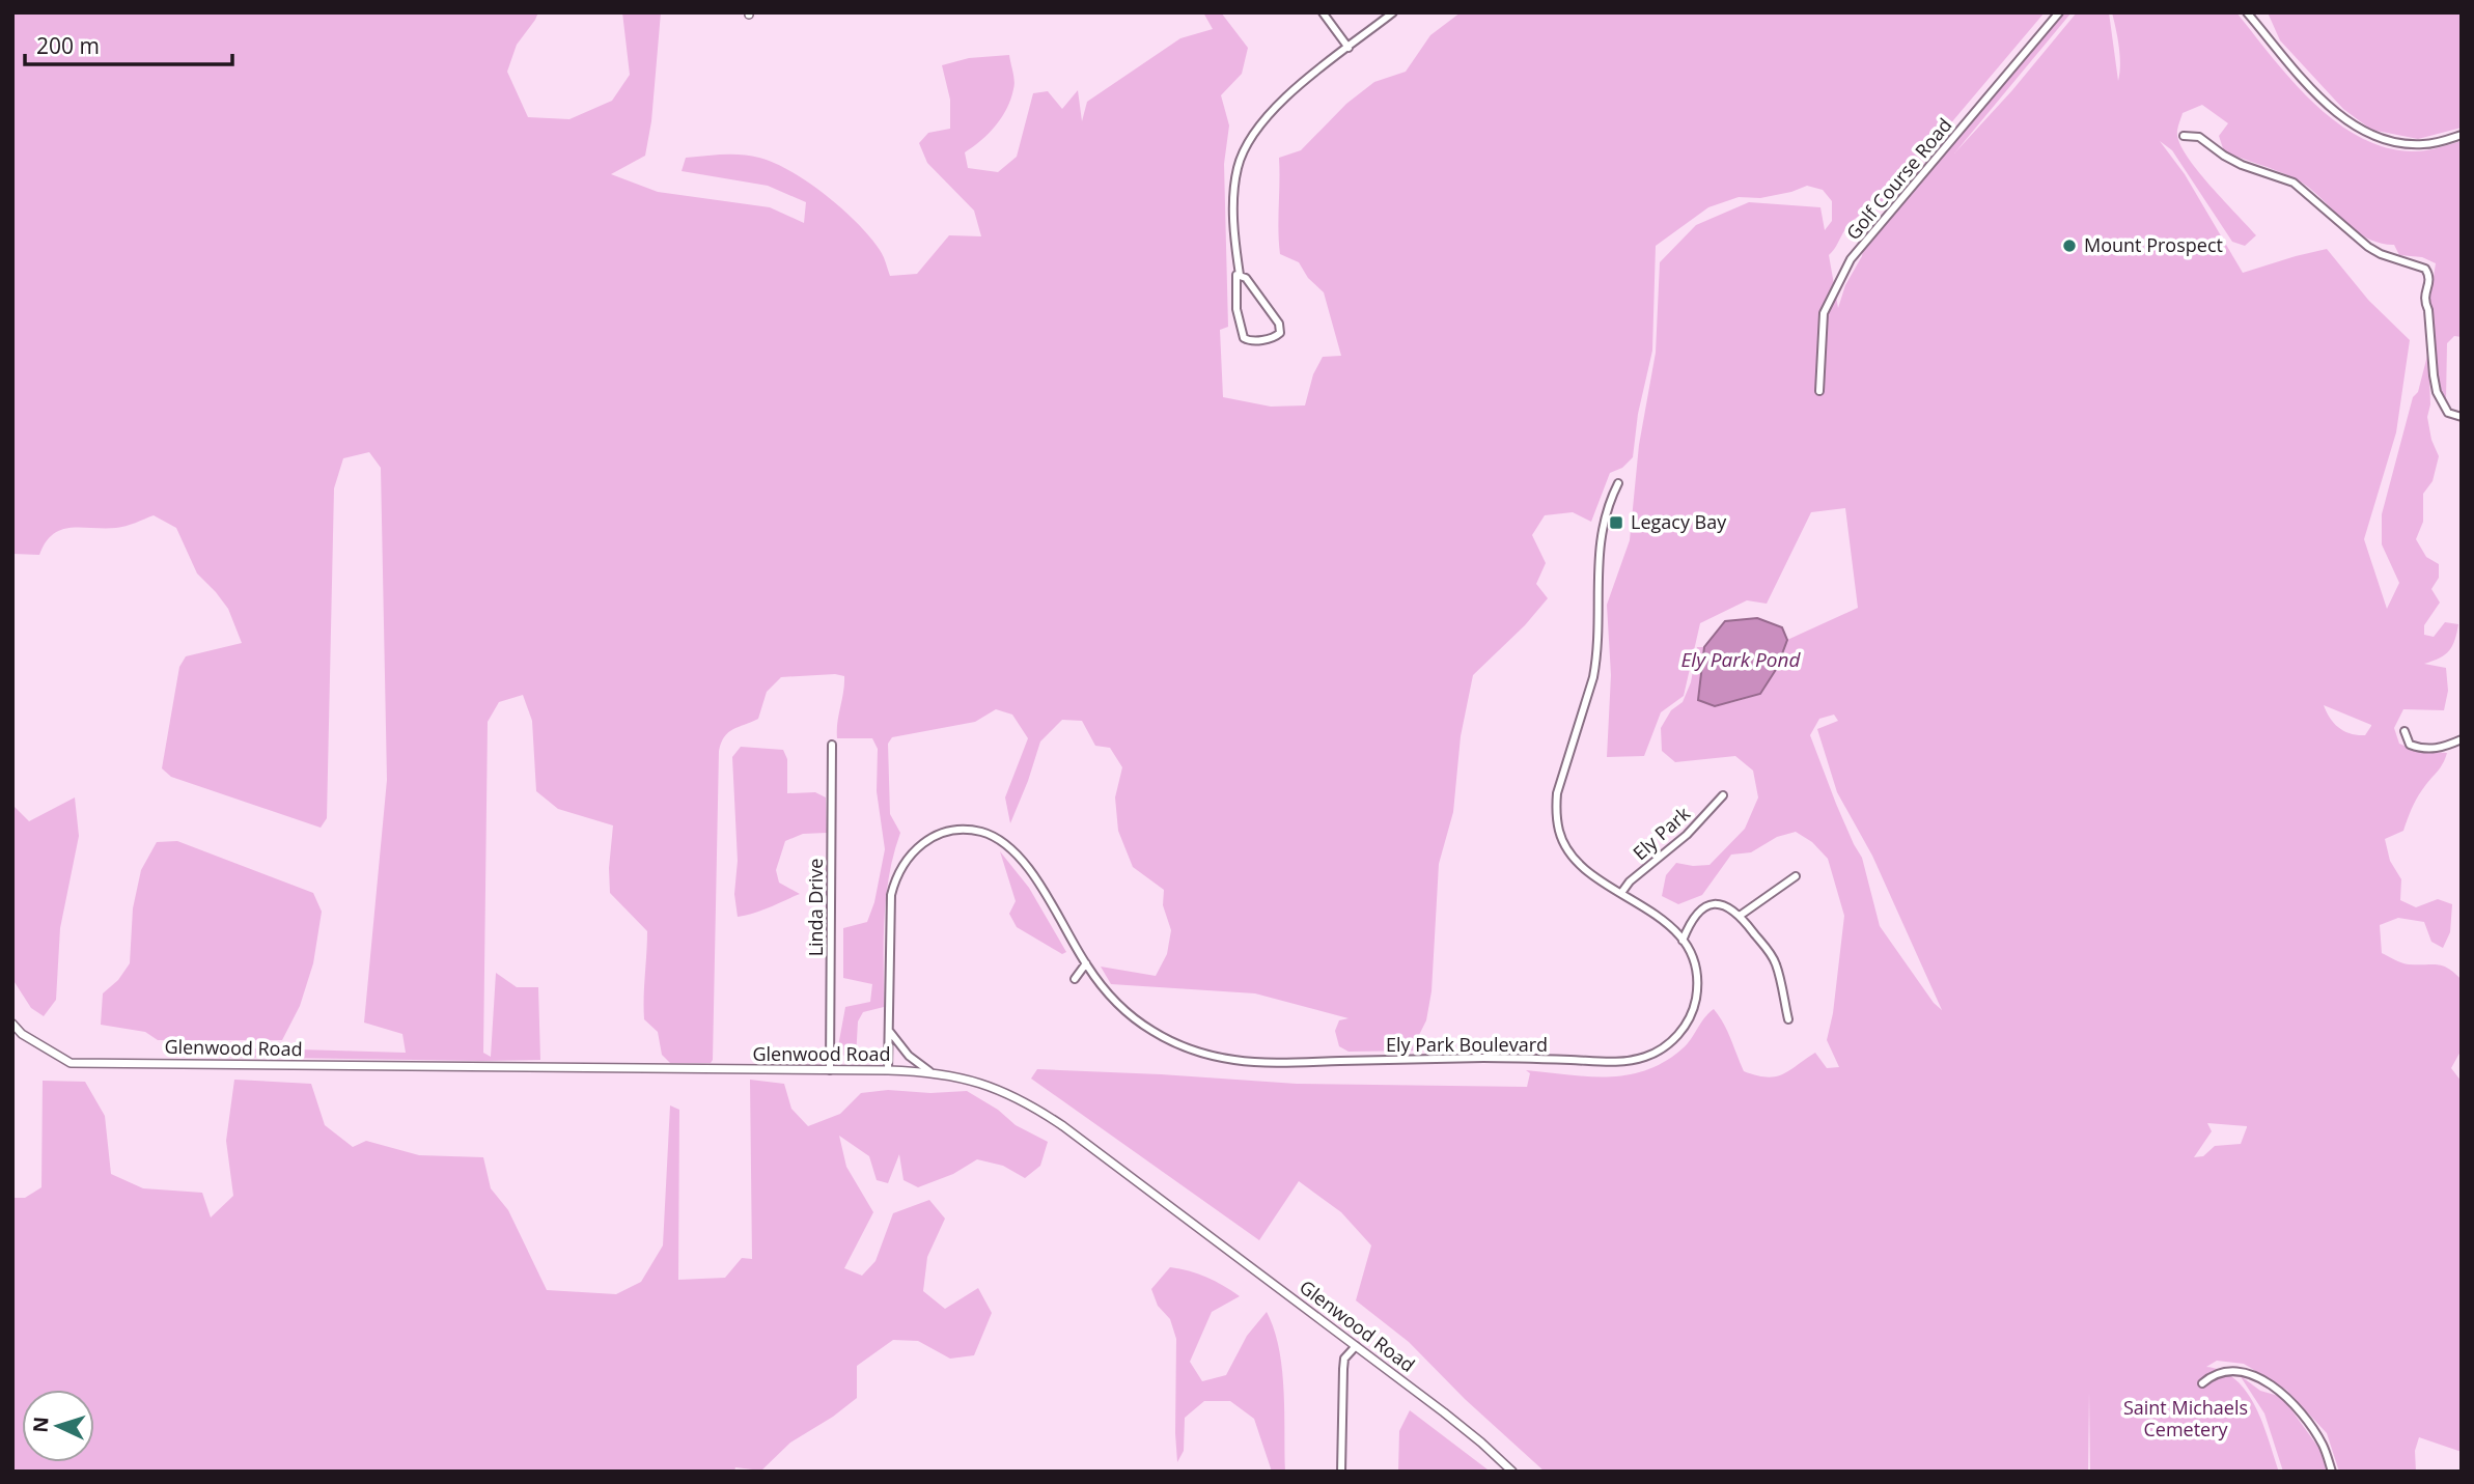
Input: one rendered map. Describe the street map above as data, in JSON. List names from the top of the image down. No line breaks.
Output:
{"streets":{"street":["Golf Course Road","Ely Park","Linda Drive","Ely Park Boulevard","Glenwood Road"]},"crossings":[["Ely Park","Ely Park Boulevard"],["Linda Drive","Glenwood Road"],["Ely Park Boulevard","Glenwood Road"]],"water":["Ely Park Pond"],"parks":["Saint Michaels Cemetery"],"places":{"other":["Mount Prospect"],"transit":["Legacy Bay"]},"scale_bar":"200 m","north":"left"}
